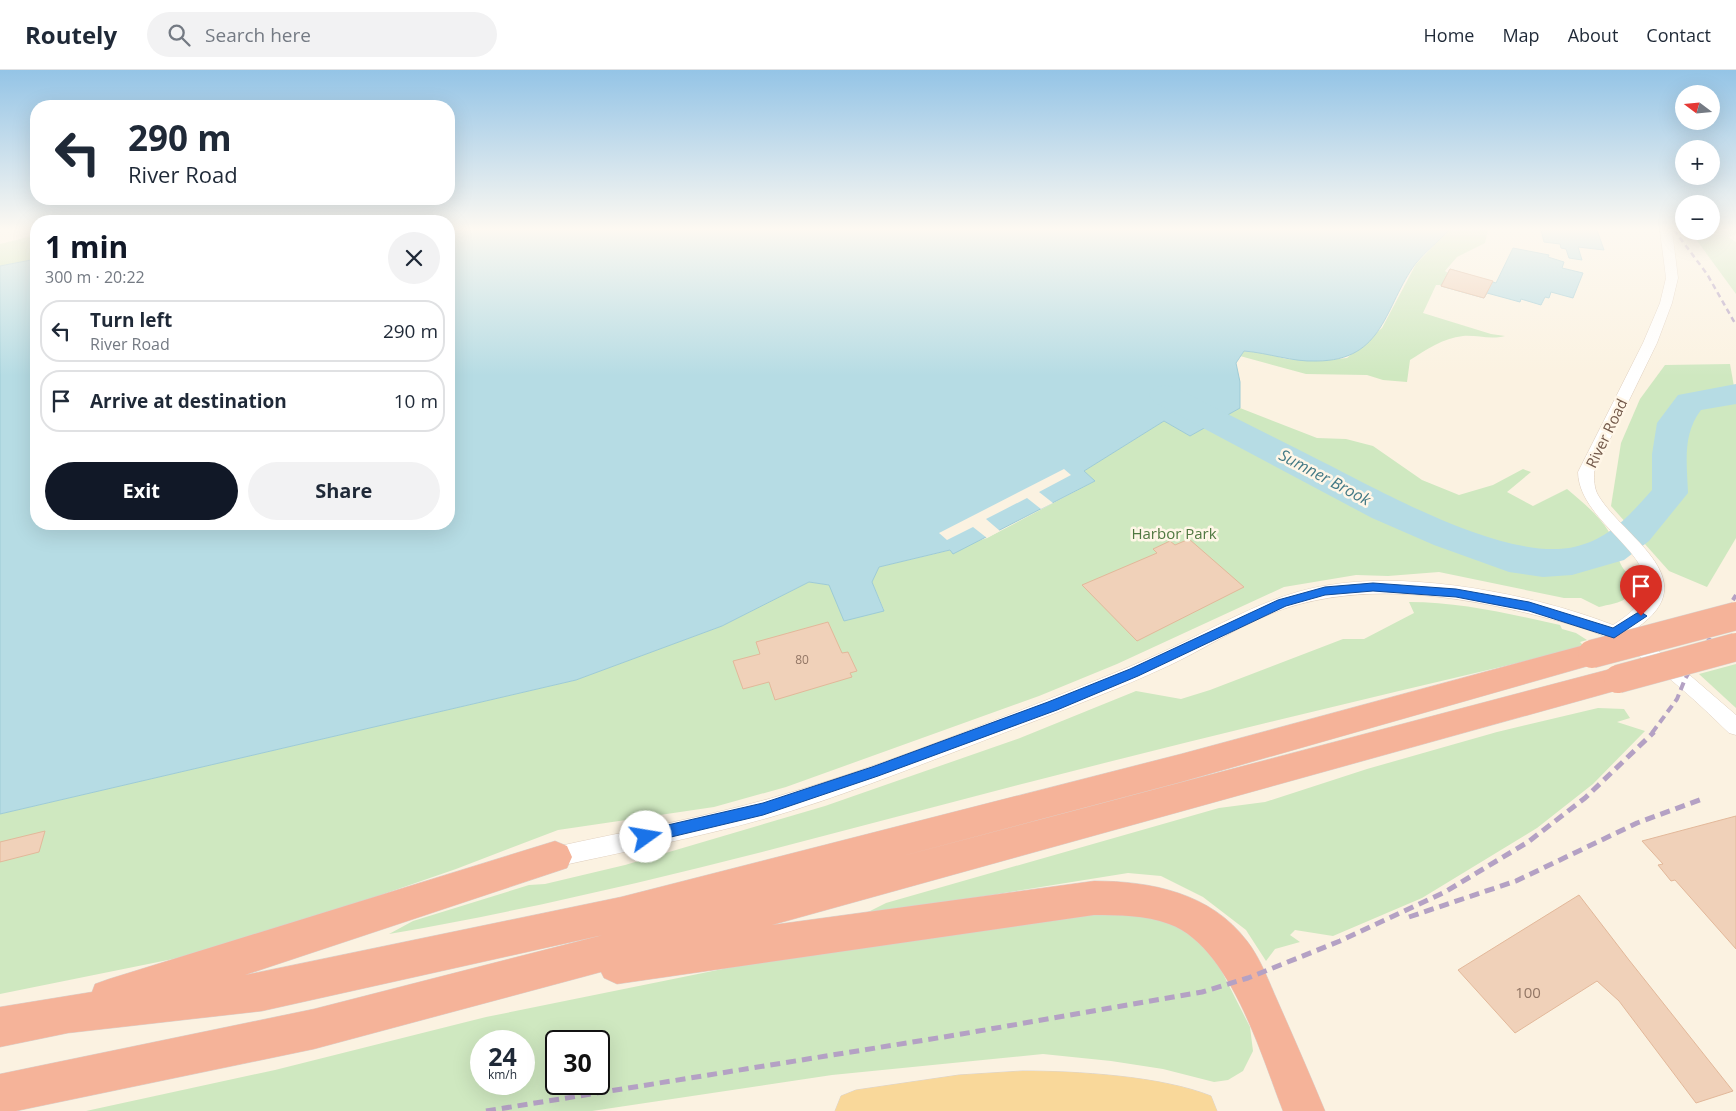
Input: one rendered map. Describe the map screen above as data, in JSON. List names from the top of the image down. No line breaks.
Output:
{"streets":{"street":["River Road"]},"water":["Sumner Brook"],"parks":["Harbor Park"],"house_numbers":["80","100"],"north":"left","page":{"header":"Routely","search":"Search here","nav":["Home","Map","About","Contact"],"map_buttons":["+","−"],"turn":["290 m","River Road"],"heading":["1 min","300 m · 20:22"],"list":[{"name":"Turn left","note":"River Road","value":"290 m"},{"name":"Arrive at destination","value":"10 m"}],"buttons":["Exit","Share"],"speed":"24 km/h","limit":"30"}}
